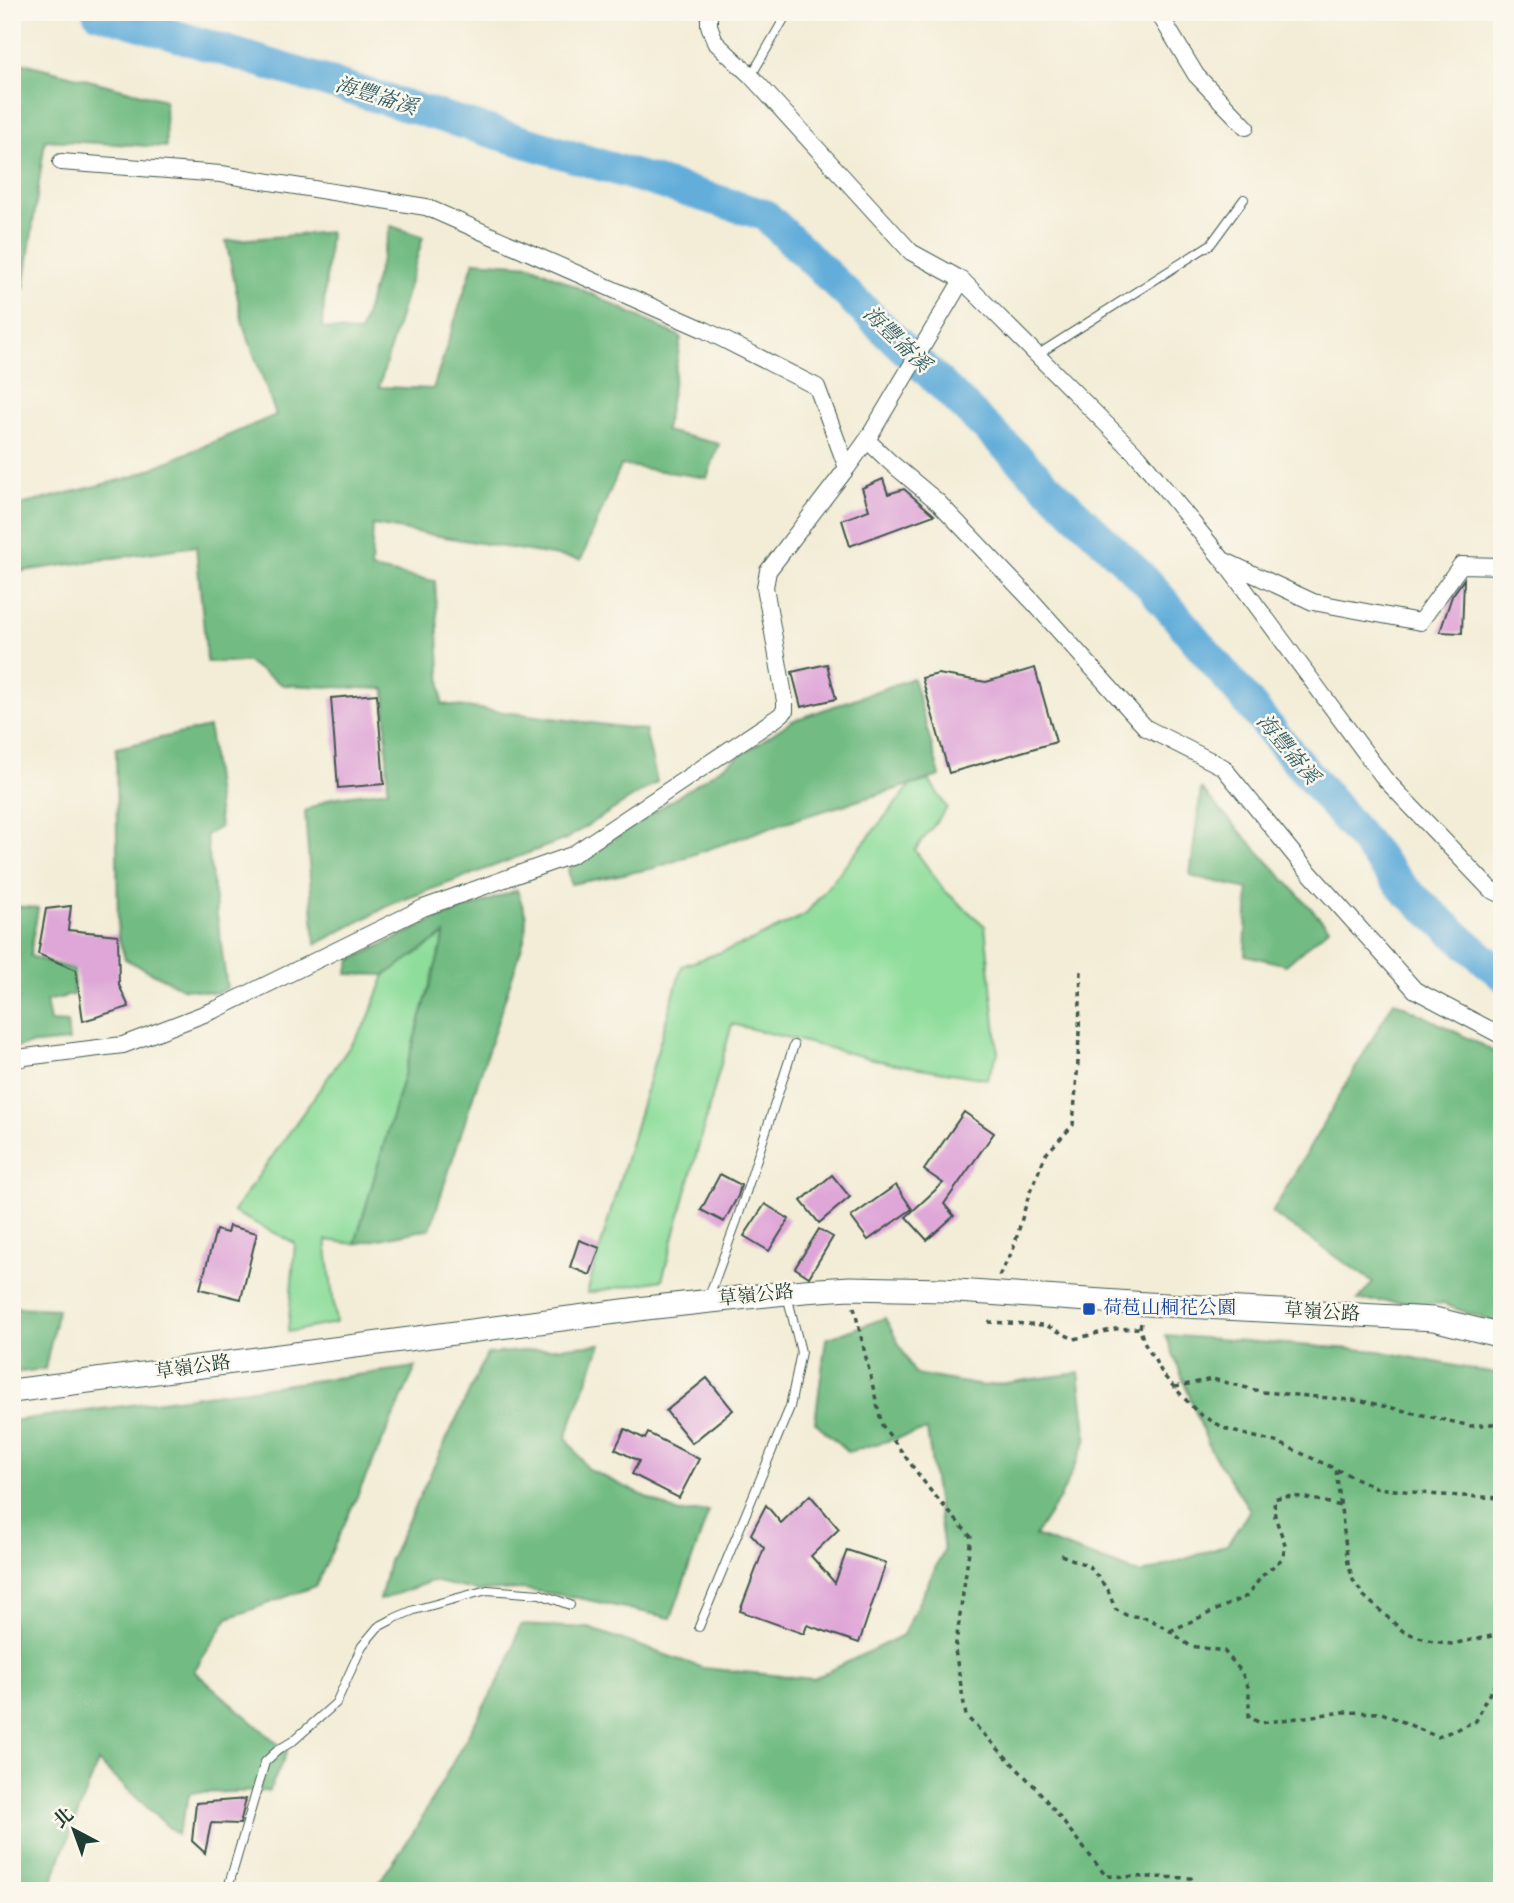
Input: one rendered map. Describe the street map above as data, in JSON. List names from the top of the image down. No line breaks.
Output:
{"streets":{"main road":["草嶺公路"]},"water":["海豐崙溪"],"places":{"transit":["荷苞山桐花公園"]},"north":"top left"}
